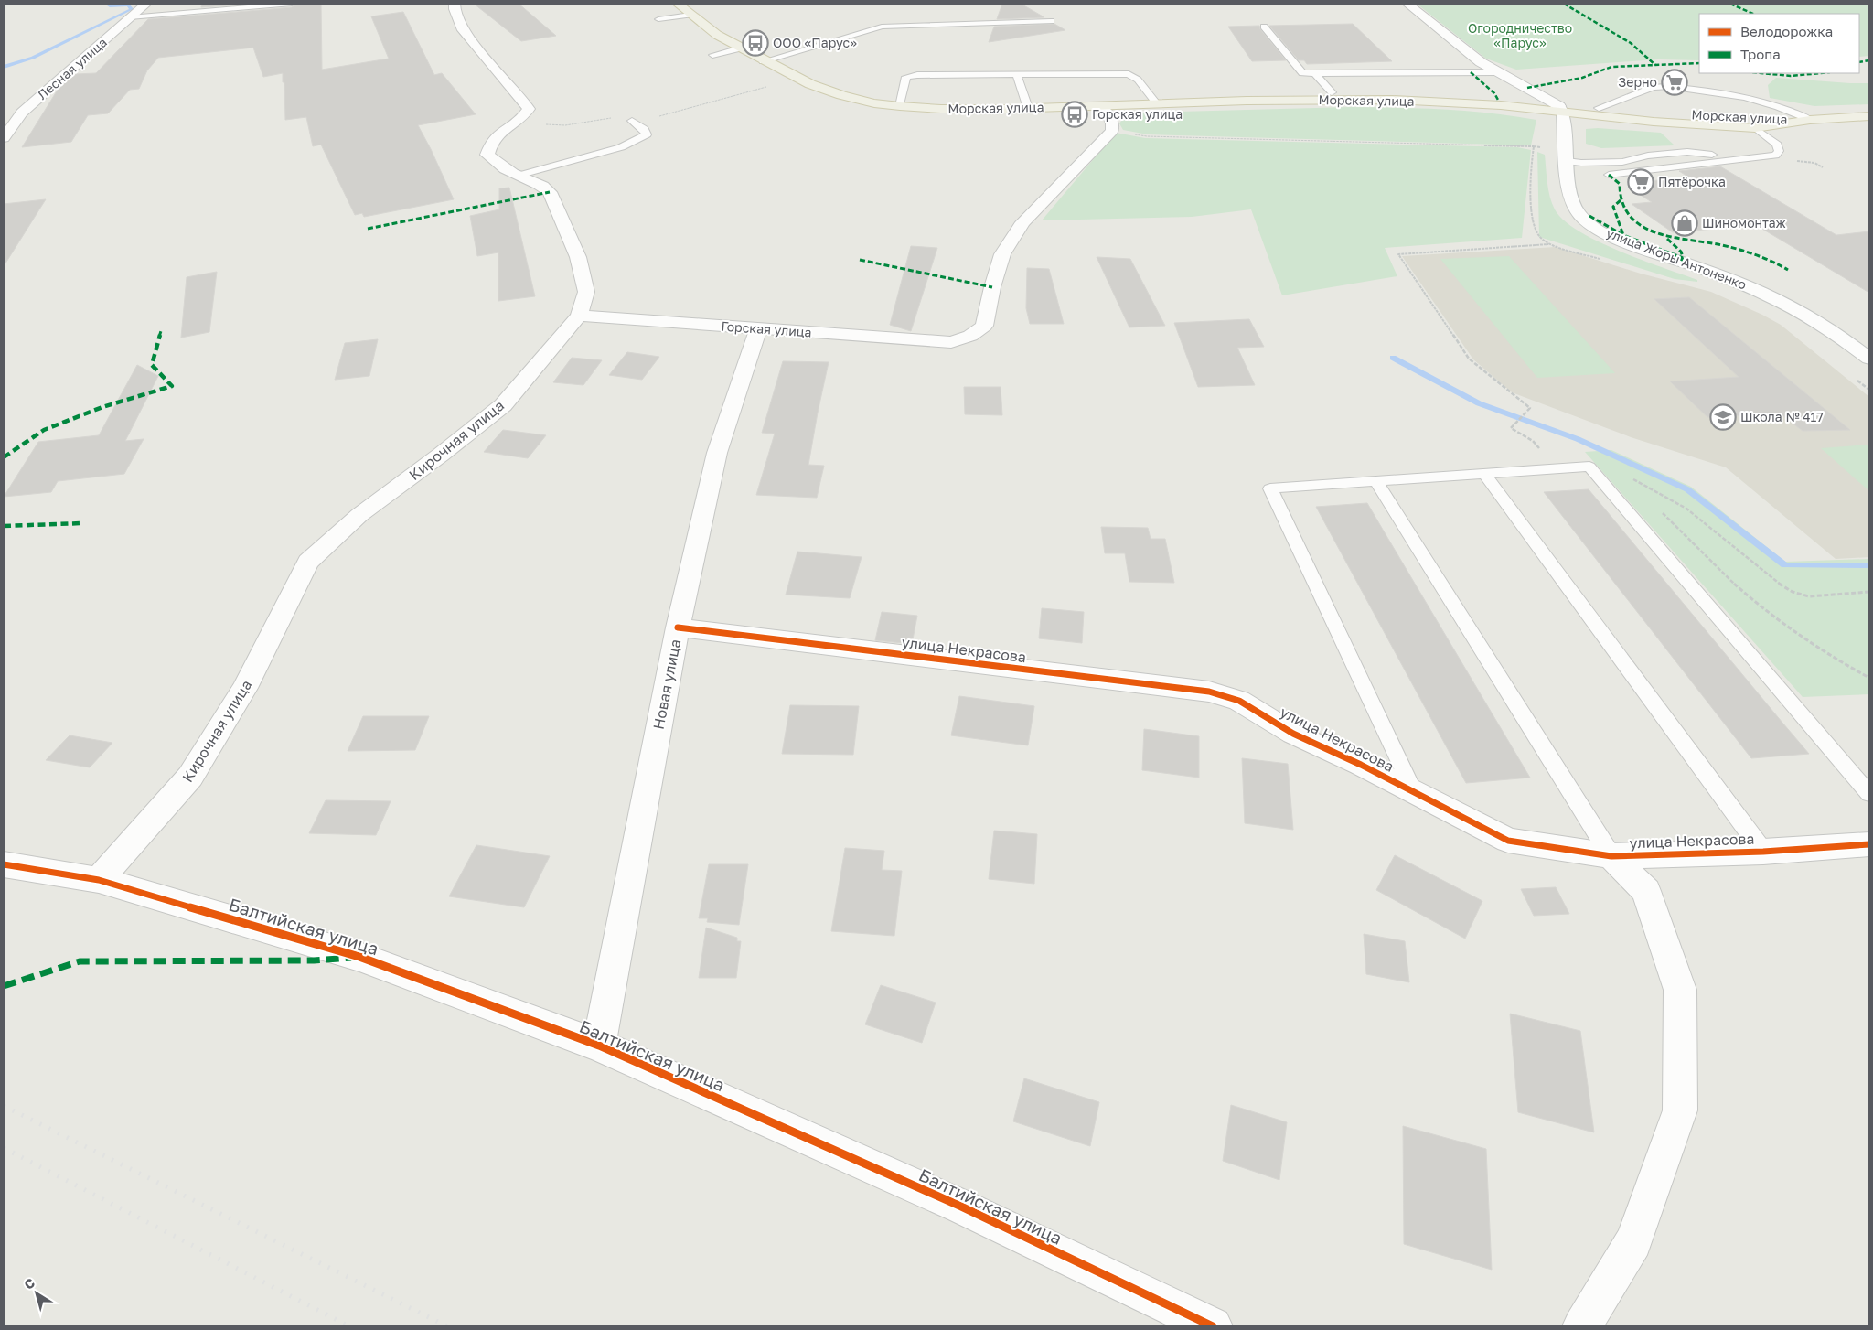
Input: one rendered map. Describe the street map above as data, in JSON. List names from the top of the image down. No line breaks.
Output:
{"streets":{"main road":["Морская улица"],"street":["Лесная улица","улица Жоры Антоненко","Горская улица","Кирочная улица","улица Некрасова","Новая улица","Балтийская улица"]},"crossings":[["Морская улица","улица Жоры Антоненко"],["Горская улица","Кирочная улица"],["Горская улица","Новая улица"],["Кирочная улица","Балтийская улица"],["улица Некрасова","Новая улица"],["Новая улица","Балтийская улица"]],"parks":["Огородничество «Парус»"],"places":{"bus stop":["ООО «Парус»","Горская улица"],"supermarket":["Зерно","Пятёрочка"],"shop":["Шиномонтаж"],"school or university":["Школа № 417"]},"legend":["Велодорожка","Тропа"],"north":"top left"}
